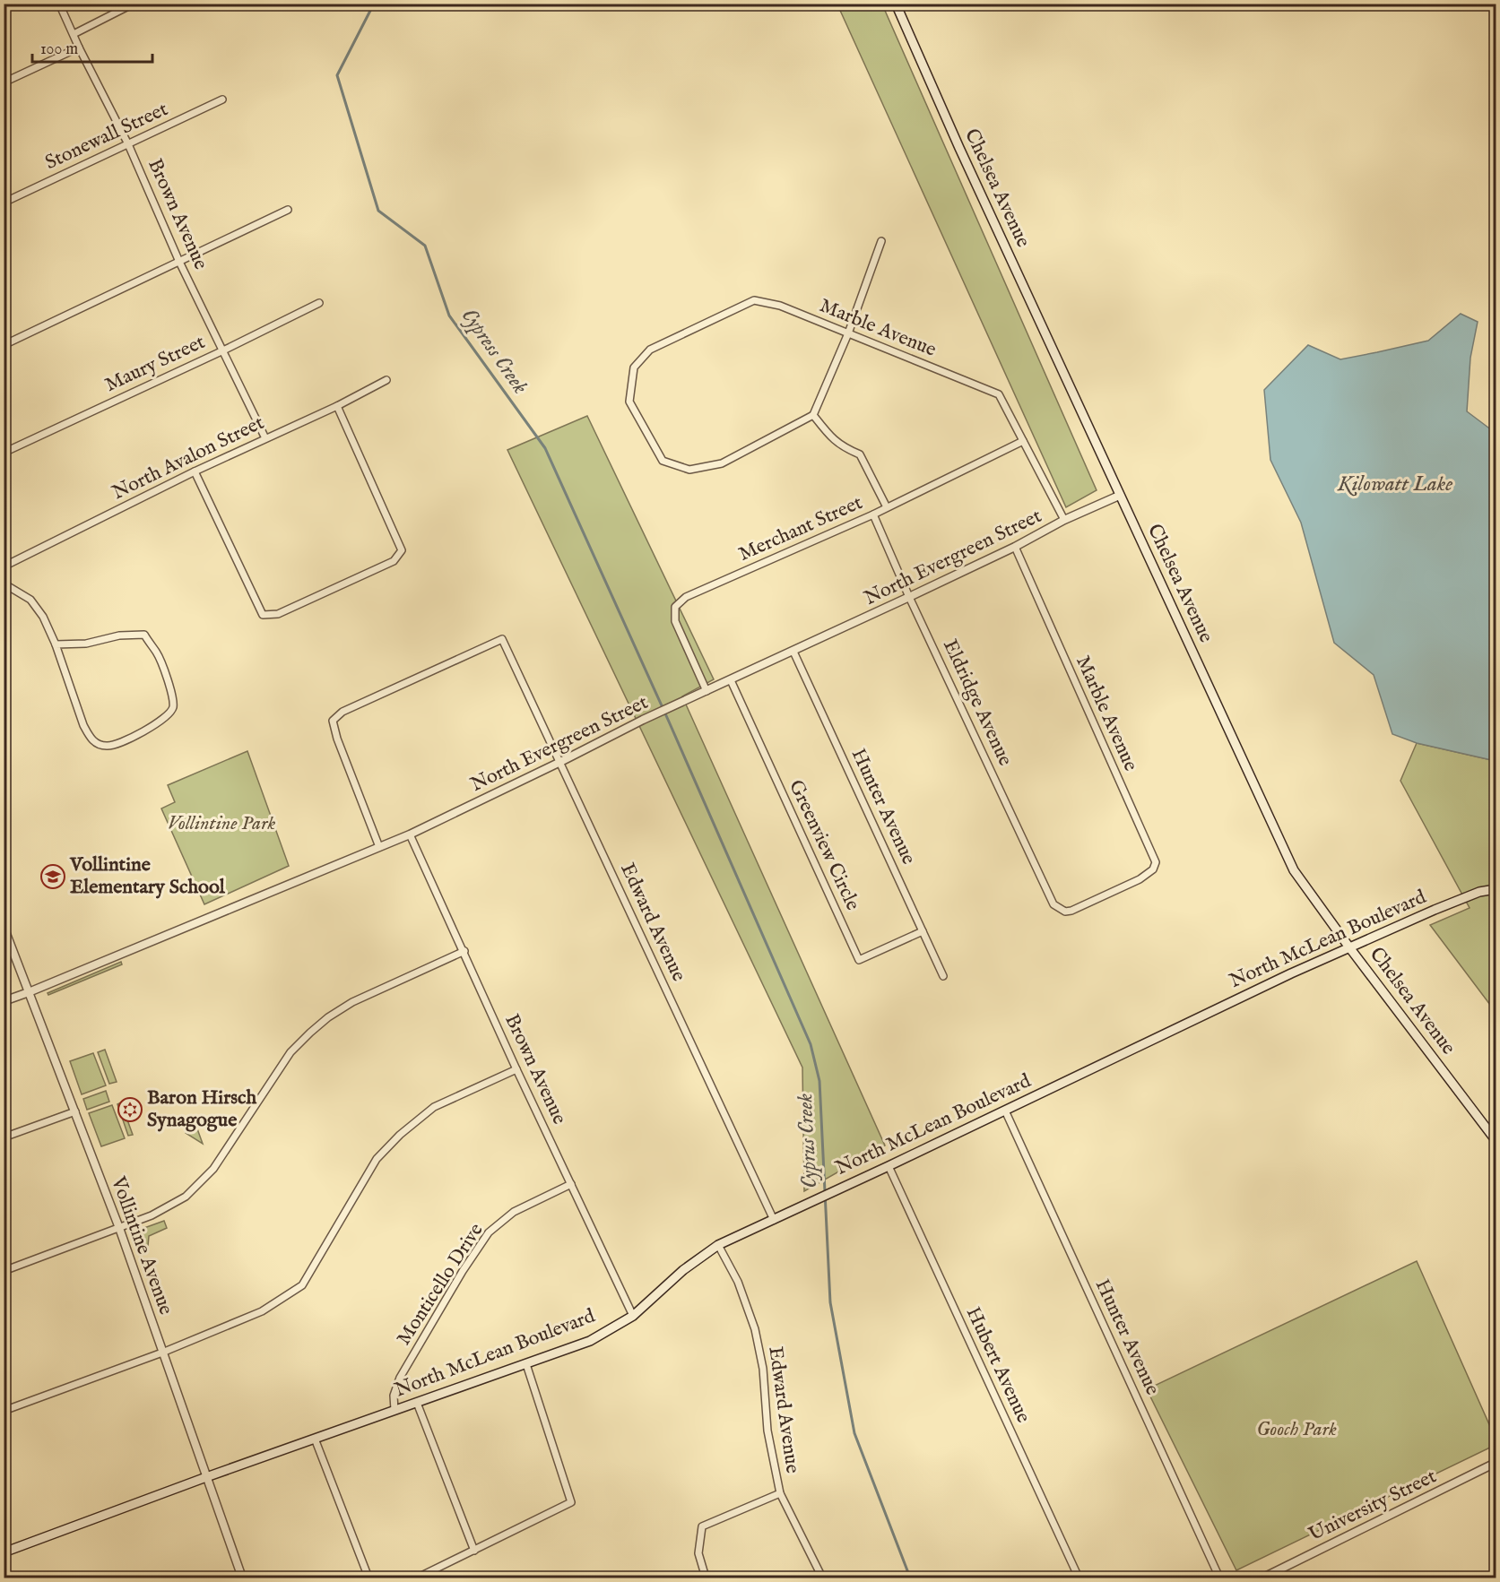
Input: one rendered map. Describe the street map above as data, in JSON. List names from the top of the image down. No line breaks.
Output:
{"streets":{"main road":["Chelsea Avenue","North McLean Boulevard"],"street":["Stonewall Street","Brown Avenue","Marble Avenue","Maury Street","North Avalon Street","Merchant Street","North Evergreen Street","Eldridge Avenue","Hunter Avenue","Greenview Circle","Edward Avenue","Vollintine Avenue","Monticello Drive","Hubert Avenue","University Street"]},"crossings":[["Stonewall Street","Brown Avenue"],["Chelsea Avenue","North Evergreen Street"],["Chelsea Avenue","North McLean Boulevard"],["Brown Avenue","Maury Street"],["Brown Avenue","North Avalon Street"],["Brown Avenue","North Evergreen Street"],["Brown Avenue","North McLean Boulevard"],["Brown Avenue","Monticello Drive"],["Marble Avenue","Merchant Street"],["Marble Avenue","North Evergreen Street"],["Marble Avenue","Eldridge Avenue"],["Merchant Street","North Evergreen Street"],["Merchant Street","Eldridge Avenue"],["North Evergreen Street","Eldridge Avenue"],["North Evergreen Street","Hunter Avenue"],["North Evergreen Street","Greenview Circle"],["North Evergreen Street","Edward Avenue"],["North Evergreen Street","Vollintine Avenue"],["Hunter Avenue","Greenview Circle"],["Hunter Avenue","North McLean Boulevard"],["Edward Avenue","North McLean Boulevard"],["North McLean Boulevard","Vollintine Avenue"],["North McLean Boulevard","Monticello Drive"],["North McLean Boulevard","Hubert Avenue"]],"water":["Cypress Creek","Kilowatt Lake","Cyprus Creek"],"parks":["Vollintine Park","Gooch Park"],"places":{"school or university":["Vollintine Elementary School"],"synagogue":["Baron Hirsch Synagogue"]},"scale_bar":"100 m"}
